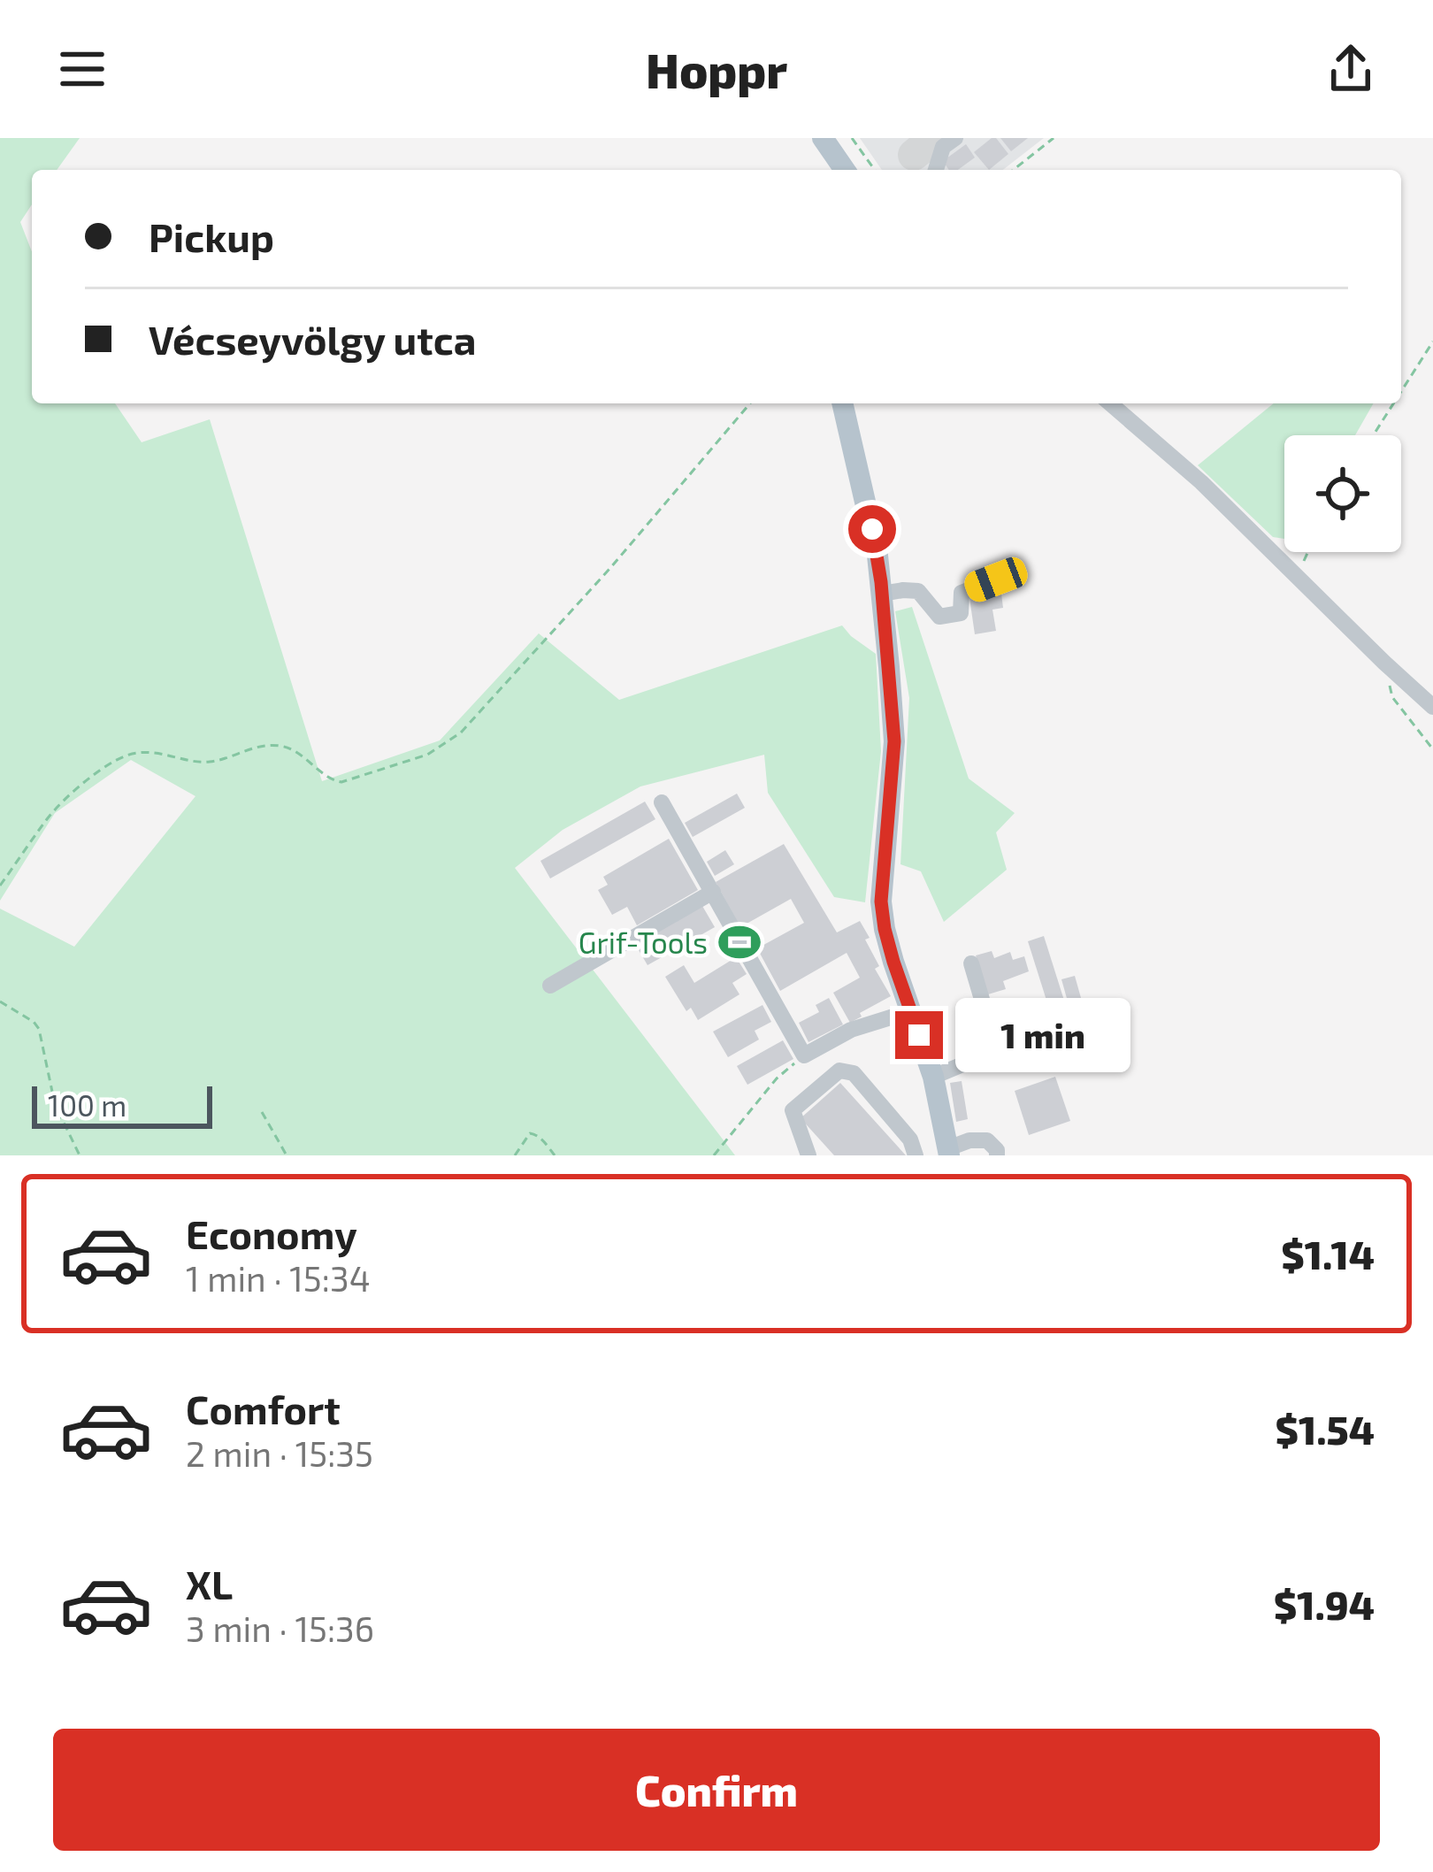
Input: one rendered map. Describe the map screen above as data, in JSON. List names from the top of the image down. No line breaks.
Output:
{"places":{"sports":["Grif-Tools"]},"scale_bar":"100 m","page":{"header":"Hoppr","banner":["Pickup","Vécseyvölgy utca"],"bubble":"1 min","scale":"100 m","list":[{"name":"Economy","note":"1 min · 15:34","value":"$1.14"},{"name":"Comfort","note":"2 min · 15:35","value":"$1.54"},{"name":"XL","note":"3 min · 15:36","value":"$1.94"}],"buttons":"Confirm"}}
